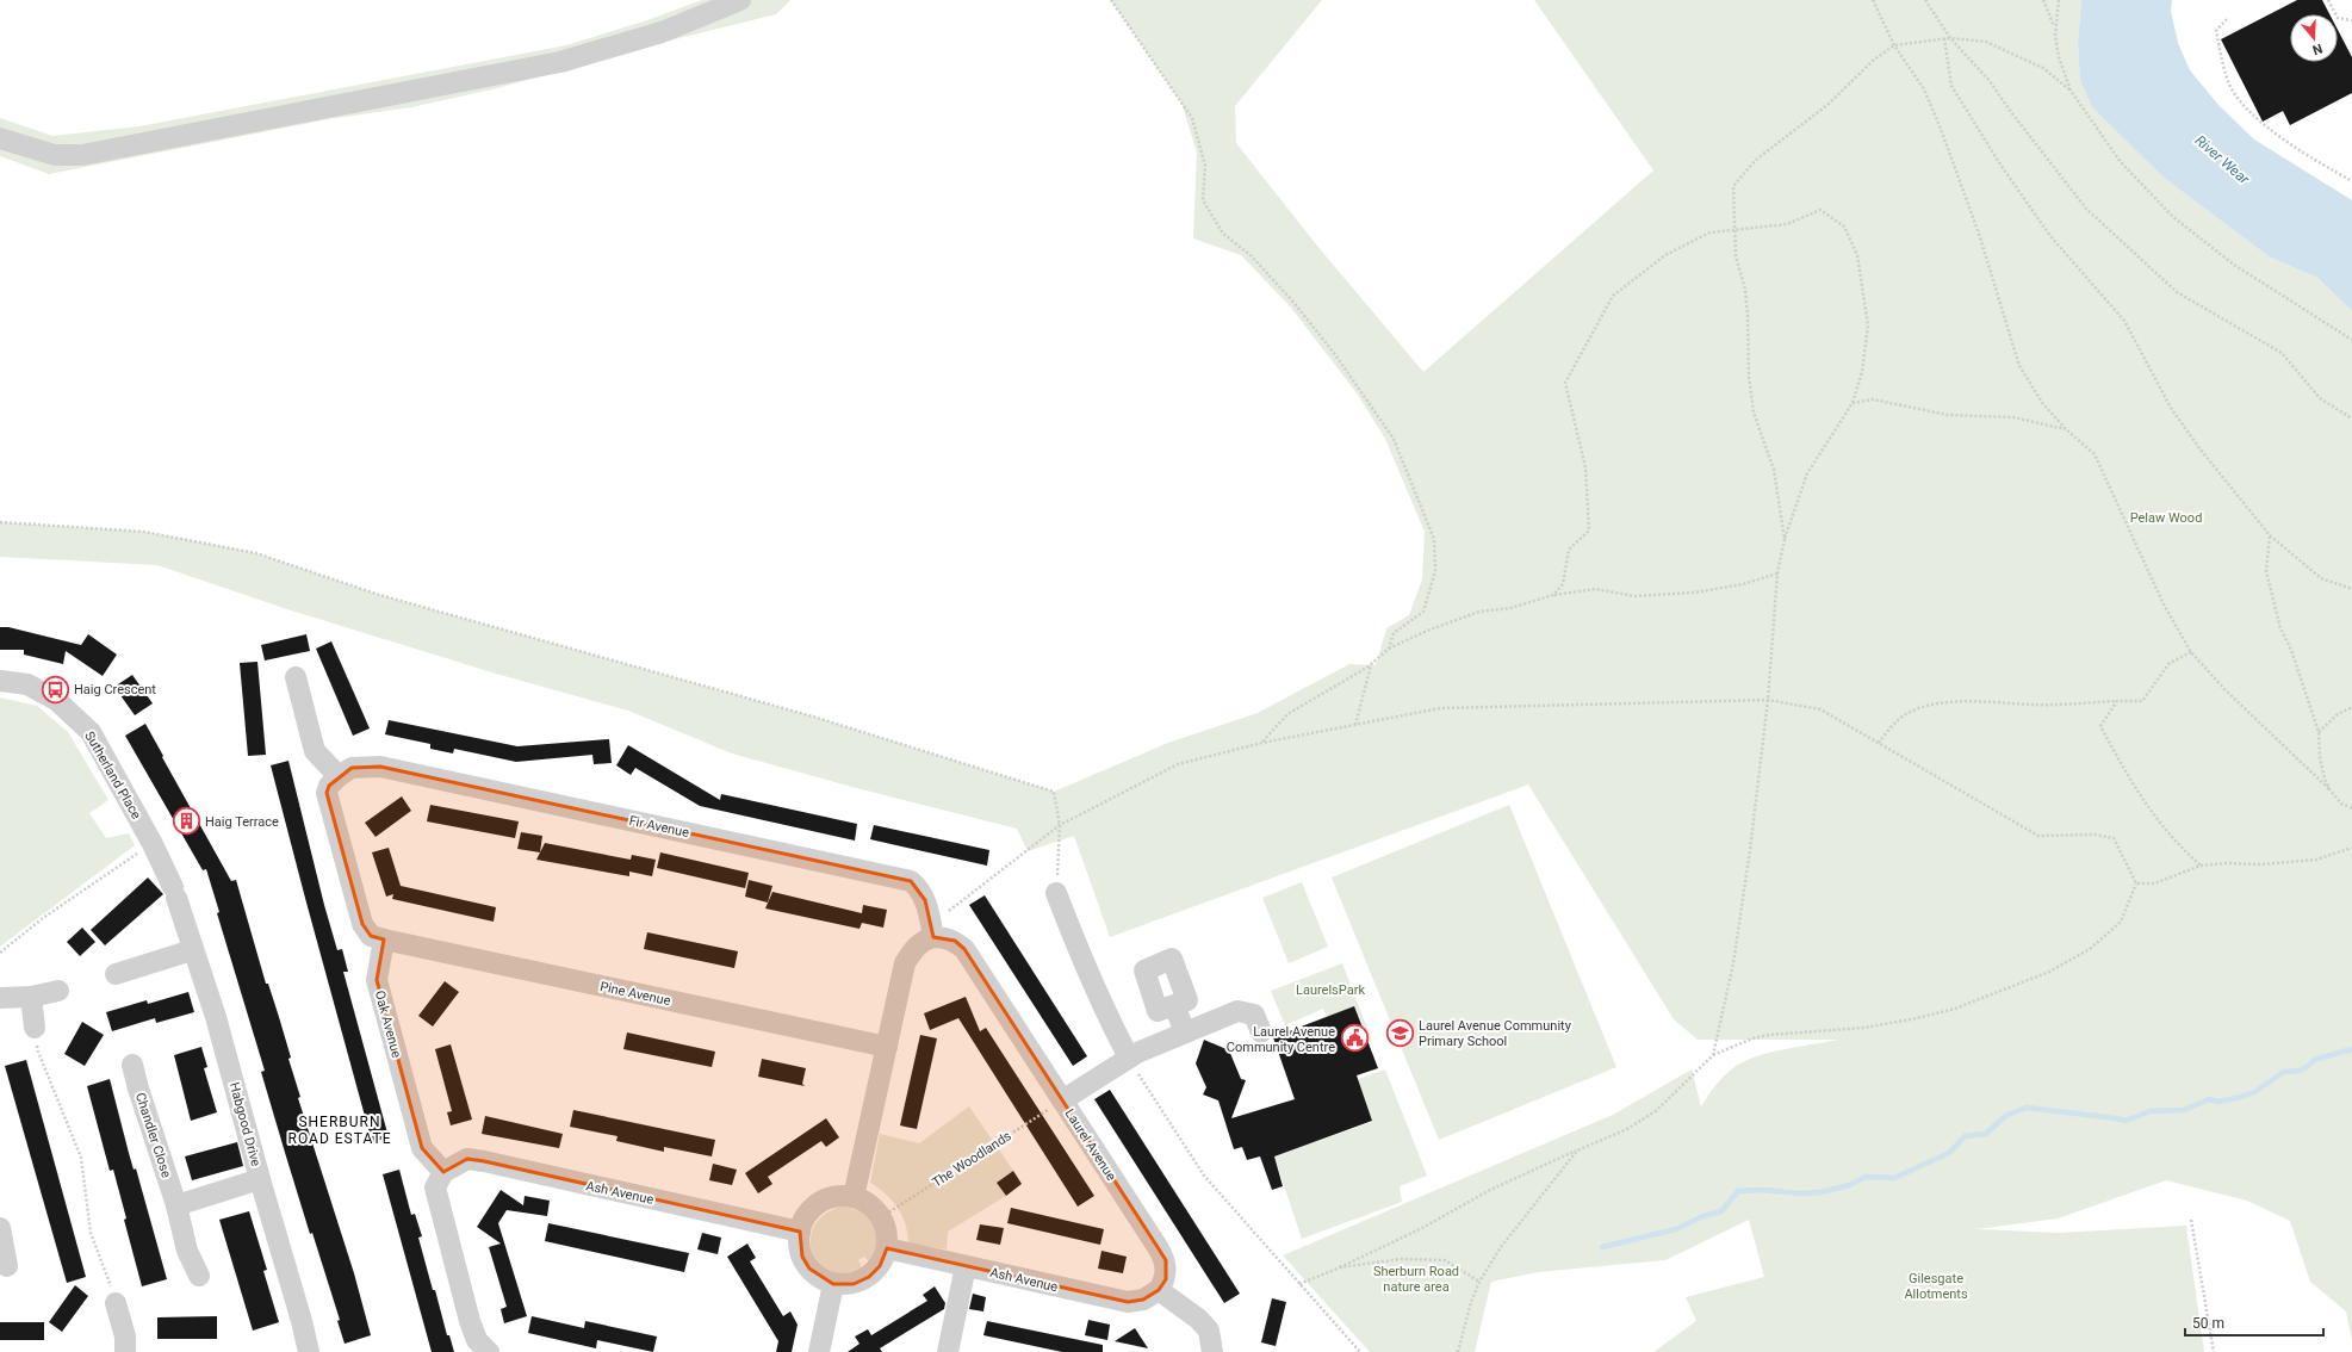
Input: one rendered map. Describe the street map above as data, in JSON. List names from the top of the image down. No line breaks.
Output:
{"streets":{"street":["Sutherland Place","Fir Avenue","Pine Avenue","Oak Avenue","Habgood Drive","Chandler Close","Laurel Avenue","Ash Avenue"],"path":["The Woodlands"]},"crossings":[["Sutherland Place","Habgood Drive"],["Fir Avenue","Laurel Avenue"],["Pine Avenue","Oak Avenue"],["Oak Avenue","Ash Avenue"],["Laurel Avenue","The Woodlands"],["Laurel Avenue","Ash Avenue"],["The Woodlands","Ash Avenue"]],"districts":["SHERBURN ROAD ESTATE"],"water":["River Wear"],"parks":["Pelaw Wood","LaurelsPark","Sherburn Road nature area","Gilesgate Allotments"],"places":{"bus stop":["Haig Crescent"],"building":["Haig Terrace"],"school or university":["Laurel Avenue Community Primary School"],"public building":["Laurel Avenue Community Centre"]},"scale_bar":"50 m","north":"bottom"}
